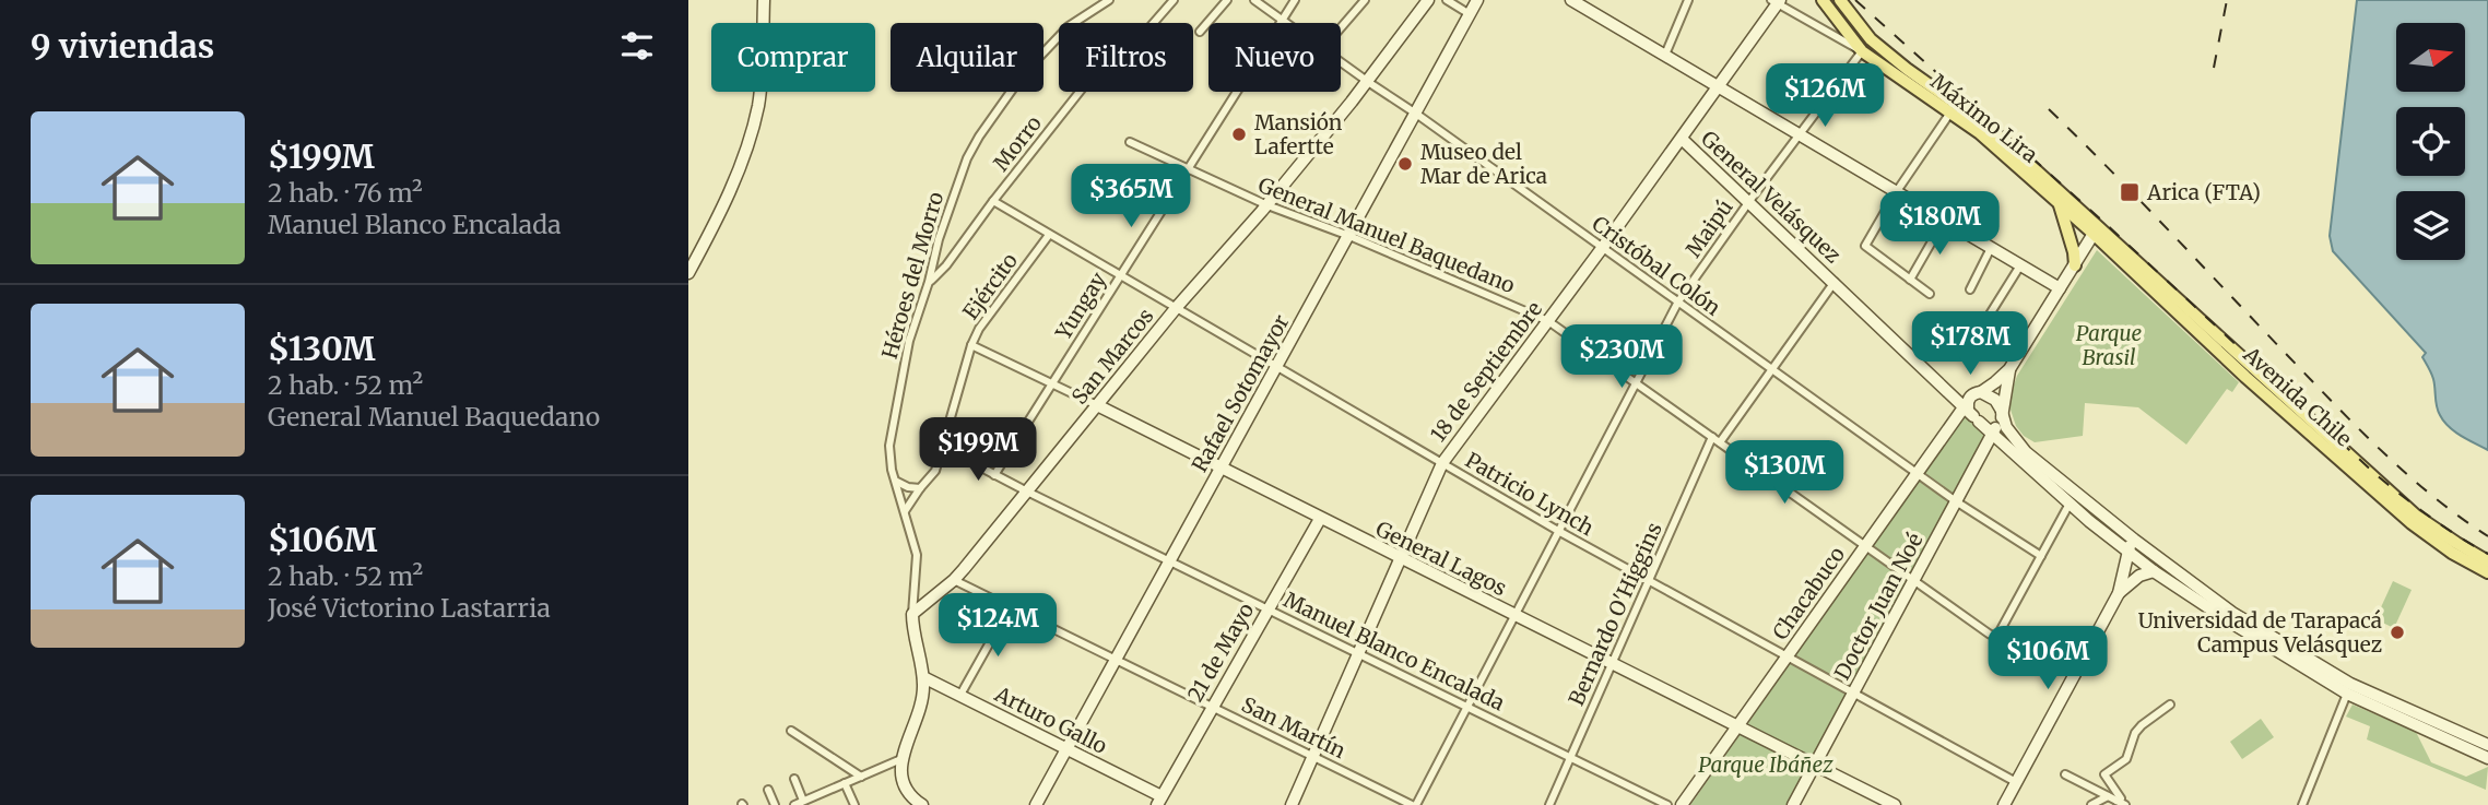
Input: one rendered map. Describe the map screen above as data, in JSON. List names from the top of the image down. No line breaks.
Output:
{"streets":{"main road":["Máximo Lira","Avenida Chile"],"street":["Morro","General Velásquez","Maipú","General Manuel Baquedano","Cristóbal Colón","Héroes del Morro","Ejército","Yungay","San Marcos","18 de Septiembre","Rafael Sotomayor","Patricio Lynch","General Lagos","Chacabuco","Doctor Juan Noé","Bernardo O'Higgins","Manuel Blanco Encalada","21 de Mayo","Arturo Gallo","San Martín"]},"crossings":[["Máximo Lira","Maipú"],["Máximo Lira","Avenida Chile"],["Morro","Héroes del Morro"],["Morro","Patricio Lynch"],["General Velásquez","Maipú"],["General Velásquez","18 de Septiembre"],["General Velásquez","Chacabuco"],["General Velásquez","Doctor Juan Noé"],["Maipú","General Manuel Baquedano"],["Maipú","Cristóbal Colón"],["Maipú","Patricio Lynch"],["Maipú","General Lagos"],["Maipú","Manuel Blanco Encalada"],["Maipú","San Martín"],["General Manuel Baquedano","Yungay"],["General Manuel Baquedano","San Marcos"],["General Manuel Baquedano","18 de Septiembre"],["General Manuel Baquedano","Rafael Sotomayor"],["General Manuel Baquedano","Chacabuco"],["General Manuel Baquedano","Doctor Juan Noé"],["General Manuel Baquedano","Bernardo O'Higgins"],["Cristóbal Colón","Yungay"],["Cristóbal Colón","San Marcos"],["Cristóbal Colón","18 de Septiembre"],["Cristóbal Colón","Rafael Sotomayor"],["Cristóbal Colón","Chacabuco"],["Cristóbal Colón","Doctor Juan Noé"],["Héroes del Morro","Ejército"],["Héroes del Morro","San Marcos"],["Ejército","Patricio Lynch"],["Ejército","General Lagos"],["Ejército","Manuel Blanco Encalada"],["Yungay","Patricio Lynch"],["Yungay","General Lagos"],["Yungay","Manuel Blanco Encalada"],["San Marcos","Patricio Lynch"],["San Marcos","General Lagos"],["San Marcos","Manuel Blanco Encalada"],["San Marcos","San Martín"],["18 de Septiembre","Patricio Lynch"],["18 de Septiembre","General Lagos"],["18 de Septiembre","Manuel Blanco Encalada"],["18 de Septiembre","San Martín"],["Rafael Sotomayor","Patricio Lynch"],["Rafael Sotomayor","General Lagos"],["Rafael Sotomayor","Manuel Blanco Encalada"],["Rafael Sotomayor","Arturo Gallo"],["Rafael Sotomayor","San Martín"],["Patricio Lynch","Chacabuco"],["Patricio Lynch","Doctor Juan Noé"],["Patricio Lynch","Bernardo O'Higgins"],["General Lagos","Chacabuco"],["General Lagos","Doctor Juan Noé"],["General Lagos","Bernardo O'Higgins"],["General Lagos","21 de Mayo"],["Chacabuco","Doctor Juan Noé"],["Bernardo O'Higgins","Manuel Blanco Encalada"],["Manuel Blanco Encalada","21 de Mayo"],["21 de Mayo","Arturo Gallo"],["21 de Mayo","San Martín"]],"parks":["Parque Brasil","Parque Ibáñez"],"places":{"other":["Mansión Lafertte","Museo del Mar de Arica","Universidad de Tarapacá Campus Velásquez"],"transit":["Arica (FTA)"]},"north":"right","page":{"heading":"9 viviendas","chip":["Comprar","Alquilar","Filtros","Nuevo"],"price":["$126M","$365M","$180M","$178M","$230M","$199M","$130M","$124M","$106M"],"list":[{"name":"$199M","note":"2 hab. · 76 m² · Manuel Blanco Encalada"},{"name":"$130M","note":"2 hab. · 52 m² · General Manuel Baquedano"},{"name":"$106M","note":"2 hab. · 52 m² · José Victorino Lastarria"}]}}
